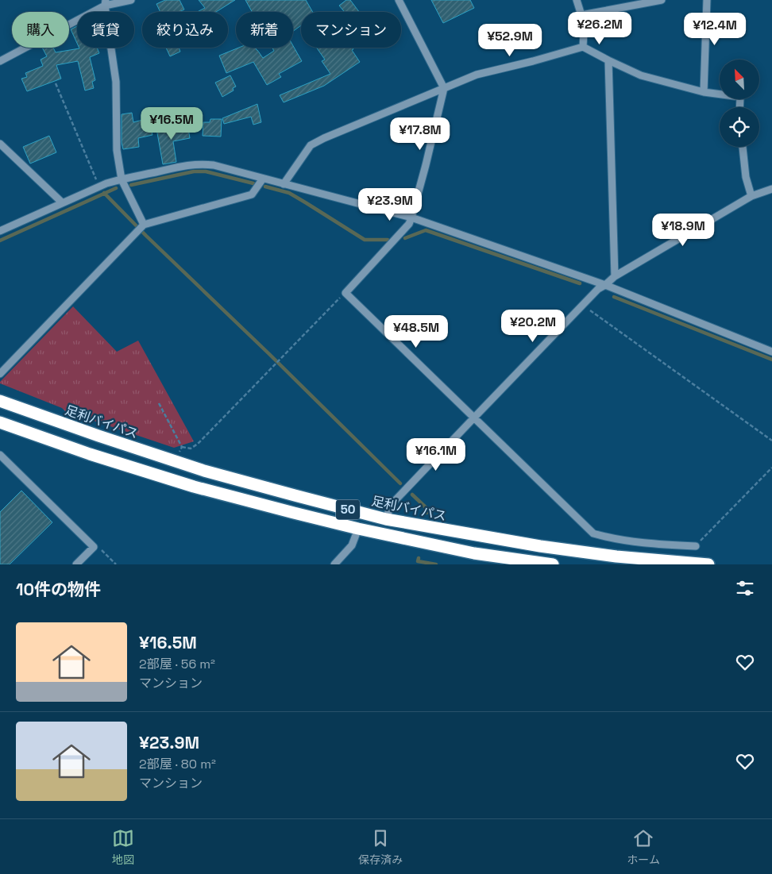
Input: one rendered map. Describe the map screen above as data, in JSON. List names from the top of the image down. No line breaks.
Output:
{"streets":{"highway":["足利バイパス","50"]},"north":"top left","page":{"price":["¥26.2M","¥12.4M","¥52.9M","¥16.5M","¥17.8M","¥23.9M","¥18.9M","¥20.2M","¥48.5M","¥16.1M"],"chip":["購入","賃貸","絞り込み","新着","マンション"],"heading":"10件の物件","list":[{"name":"¥16.5M","note":"2部屋 · 56 m² · マンション"},{"name":"¥23.9M","note":"2部屋 · 80 m² · マンション"}],"tabs":["地図","保存済み","ホーム"]}}
